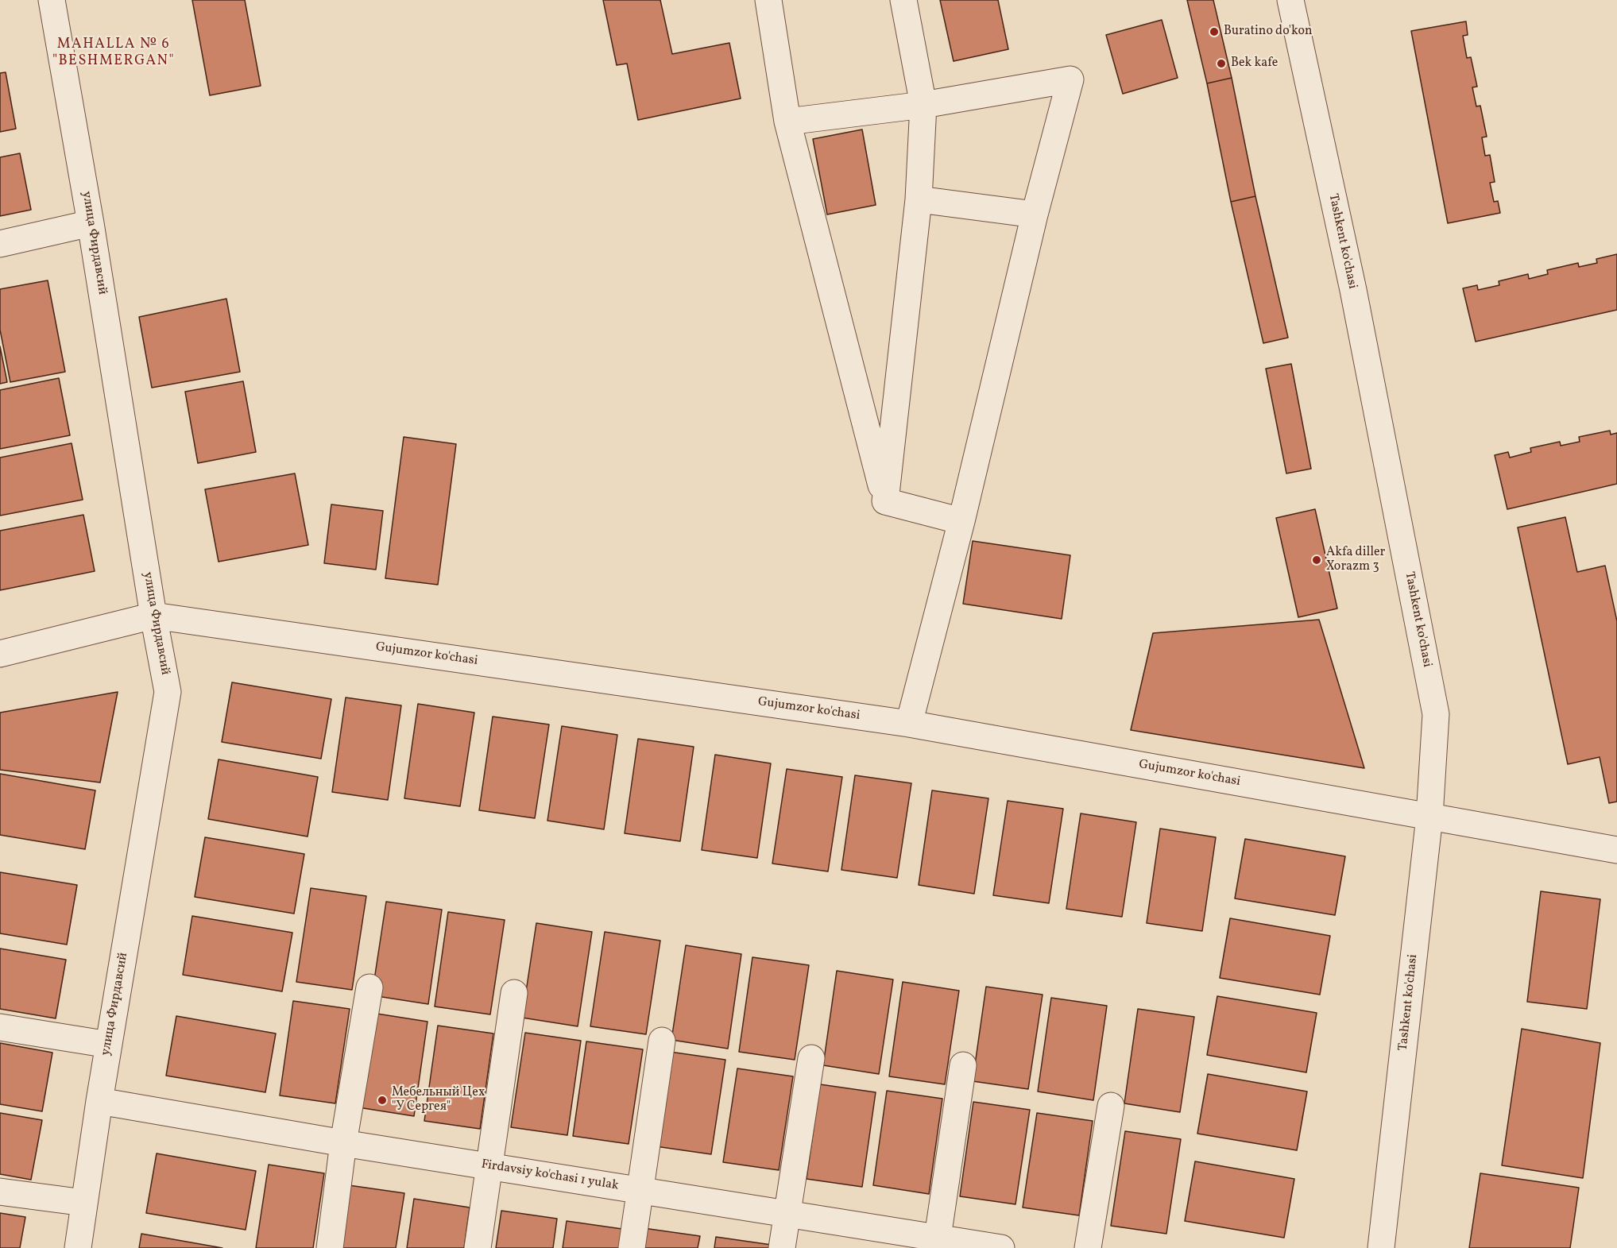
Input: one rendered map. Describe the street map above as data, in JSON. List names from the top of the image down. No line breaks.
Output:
{"streets":{"street":["Tashkent ko'chasi","улица Фирдавсий","Gujumzor ko'chasi","Firdavsiy ko'chasi 1 yulak"]},"crossings":[["Tashkent ko'chasi","Gujumzor ko'chasi"],["улица Фирдавсий","Gujumzor ko'chasi"],["улица Фирдавсий","Firdavsiy ko'chasi 1 yulak"]],"districts":["MAHALLA № 6 \"BESHMERGAN\""],"places":["Buratino do'kon","Bek kafe","Akfa diller Xorazm 3","Мебельный Цех \"У Сергея\""]}
